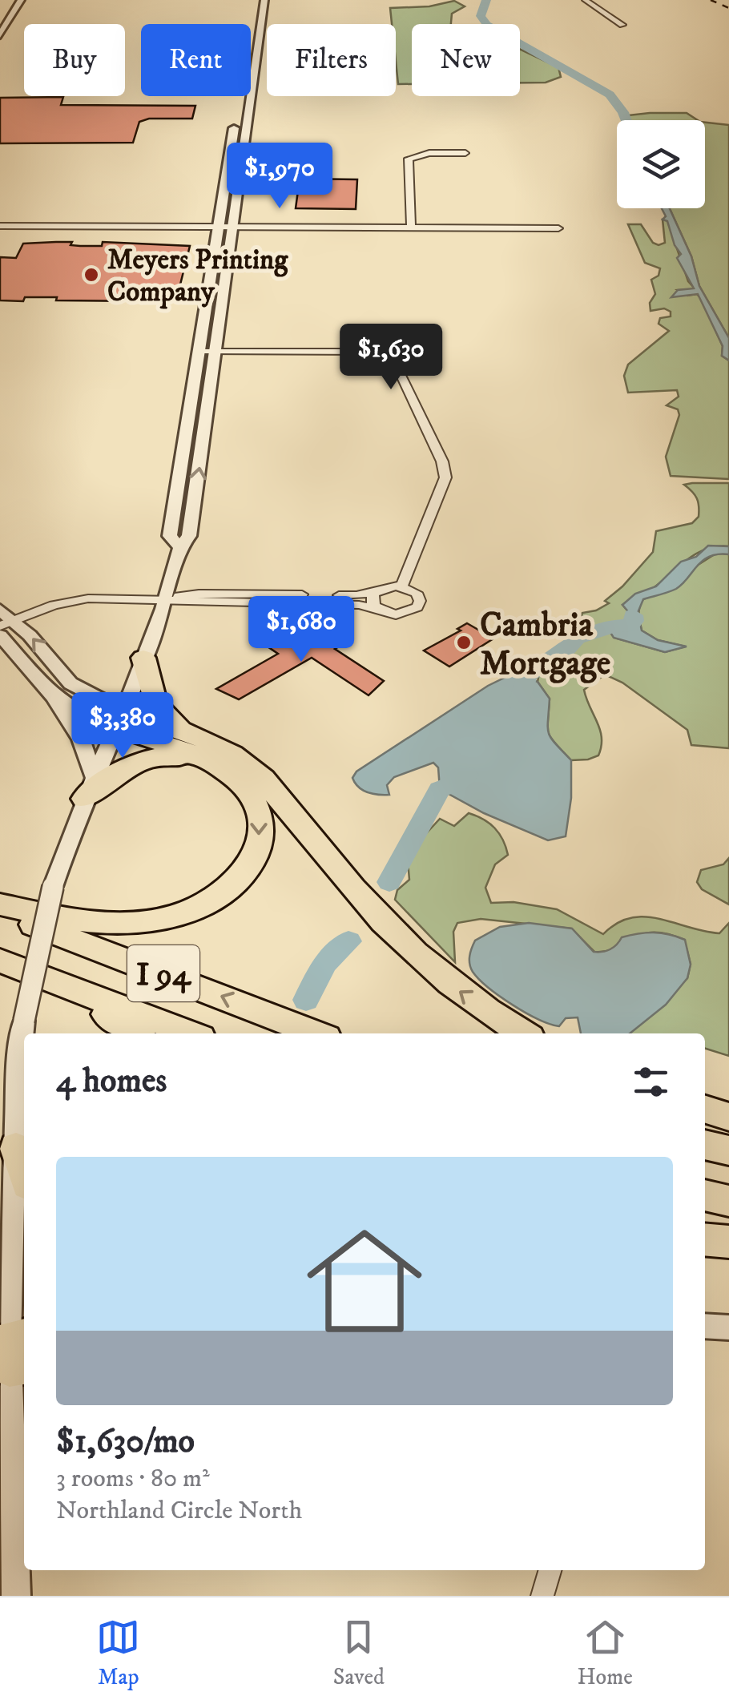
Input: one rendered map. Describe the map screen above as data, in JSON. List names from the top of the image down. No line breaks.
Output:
{"streets":{"highway":["I 94"]},"places":["Meyers Printing Company","Cambria Mortgage"],"page":{"chip":["Buy","Rent","Filters","New"],"price":["$1,970","$1,630","$1,680","$3,380"],"heading":"4 homes","list":[{"name":"$1,630/mo","note":"3 rooms · 80 m² · Northland Circle North"}],"tabs":["Map","Saved","Home"]}}
